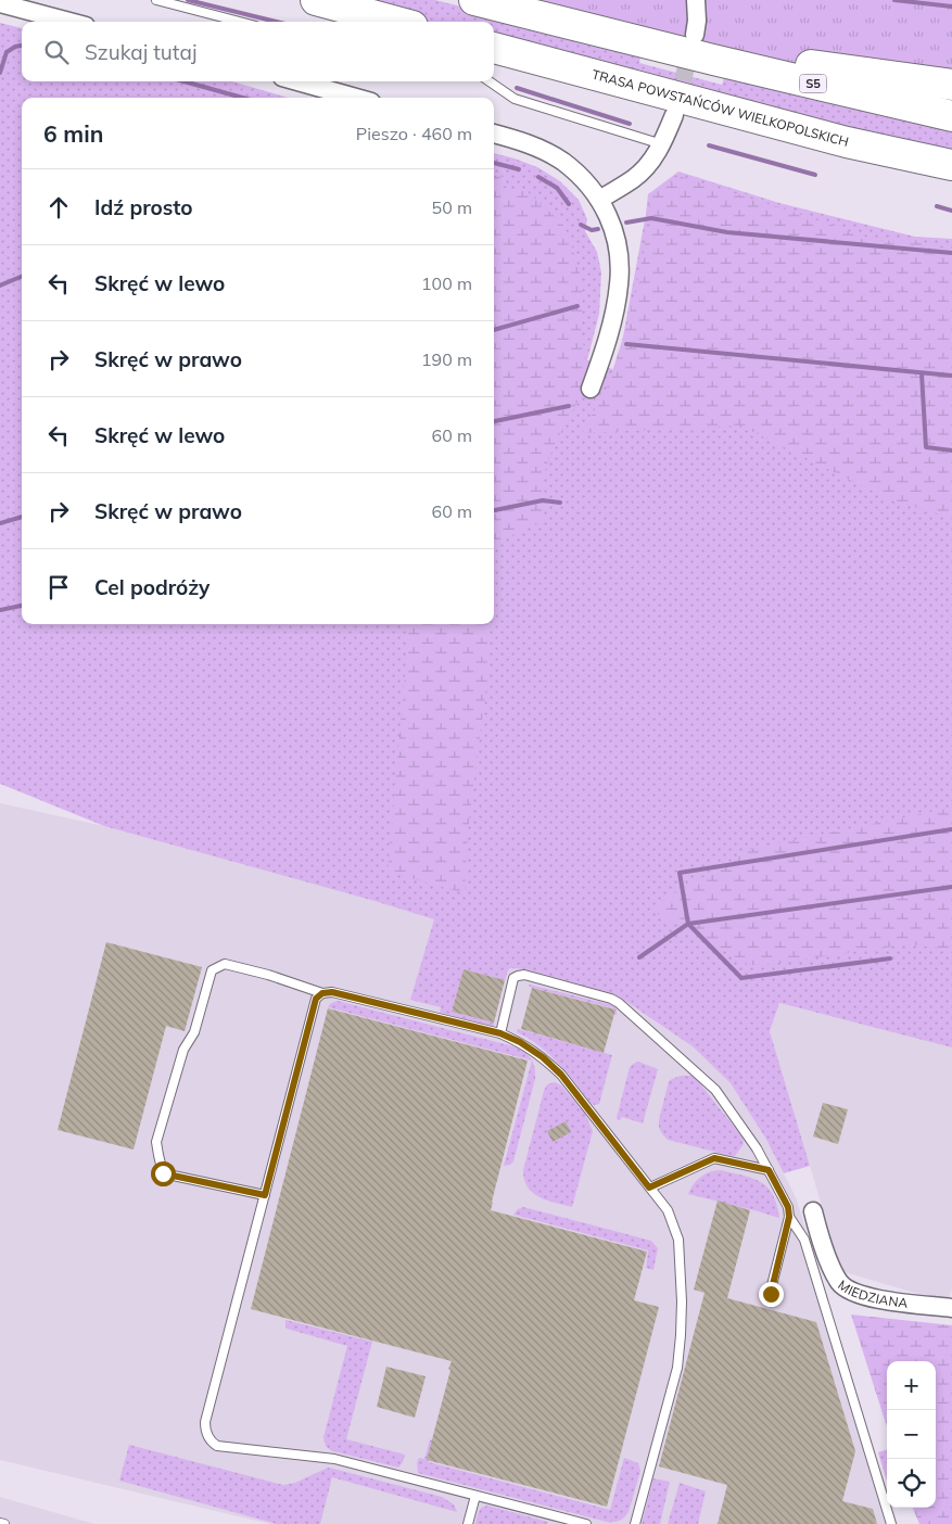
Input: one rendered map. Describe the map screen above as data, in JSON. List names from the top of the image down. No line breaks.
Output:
{"streets":{"highway":["S5","TRASA POWSTAŃCÓW WIELKOPOLSKICH"],"street":["MIEDZIANA"]},"page":{"search":"Szukaj tutaj","heading":["6 min","Pieszo · 460 m"],"list":[["Idź prosto","50 m"],["Skręć w lewo","100 m"],["Skręć w prawo","190 m"],["Skręć w lewo","60 m"],["Skręć w prawo","60 m"],"Cel podróży"],"map_buttons":["+","−"]}}
